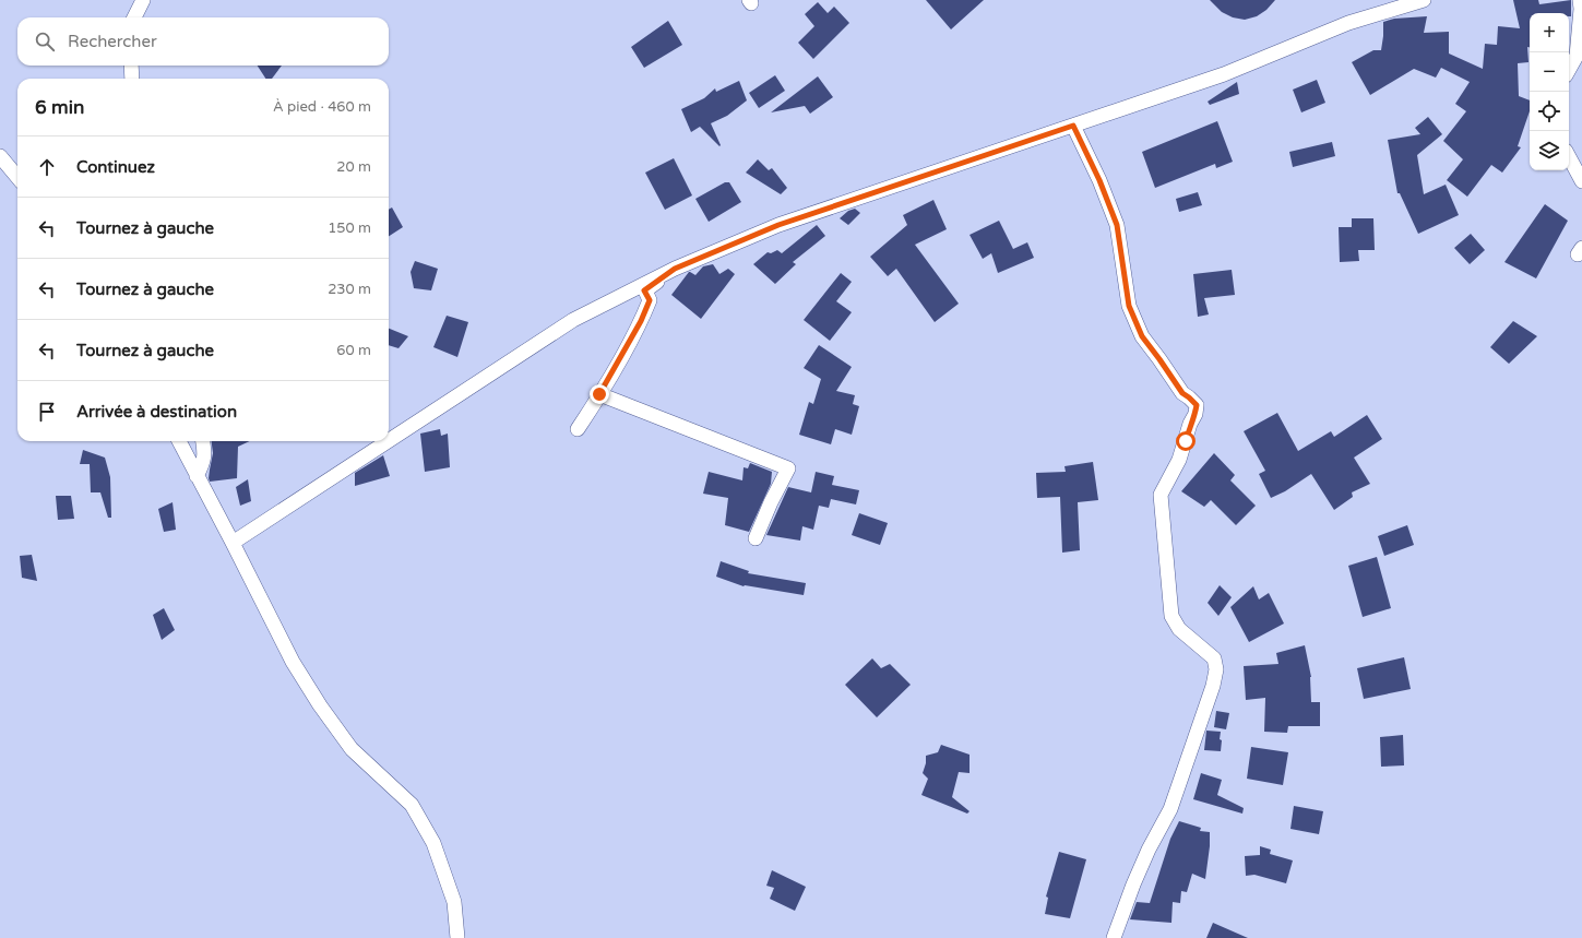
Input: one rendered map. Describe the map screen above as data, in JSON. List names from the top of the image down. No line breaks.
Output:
{"page":{"map_buttons":["+","−"],"search":"Rechercher","heading":["6 min","À pied · 460 m"],"list":[["Continuez","20 m"],["Tournez à gauche","150 m"],["Tournez à gauche","230 m"],["Tournez à gauche","60 m"],"Arrivée à destination"]}}
